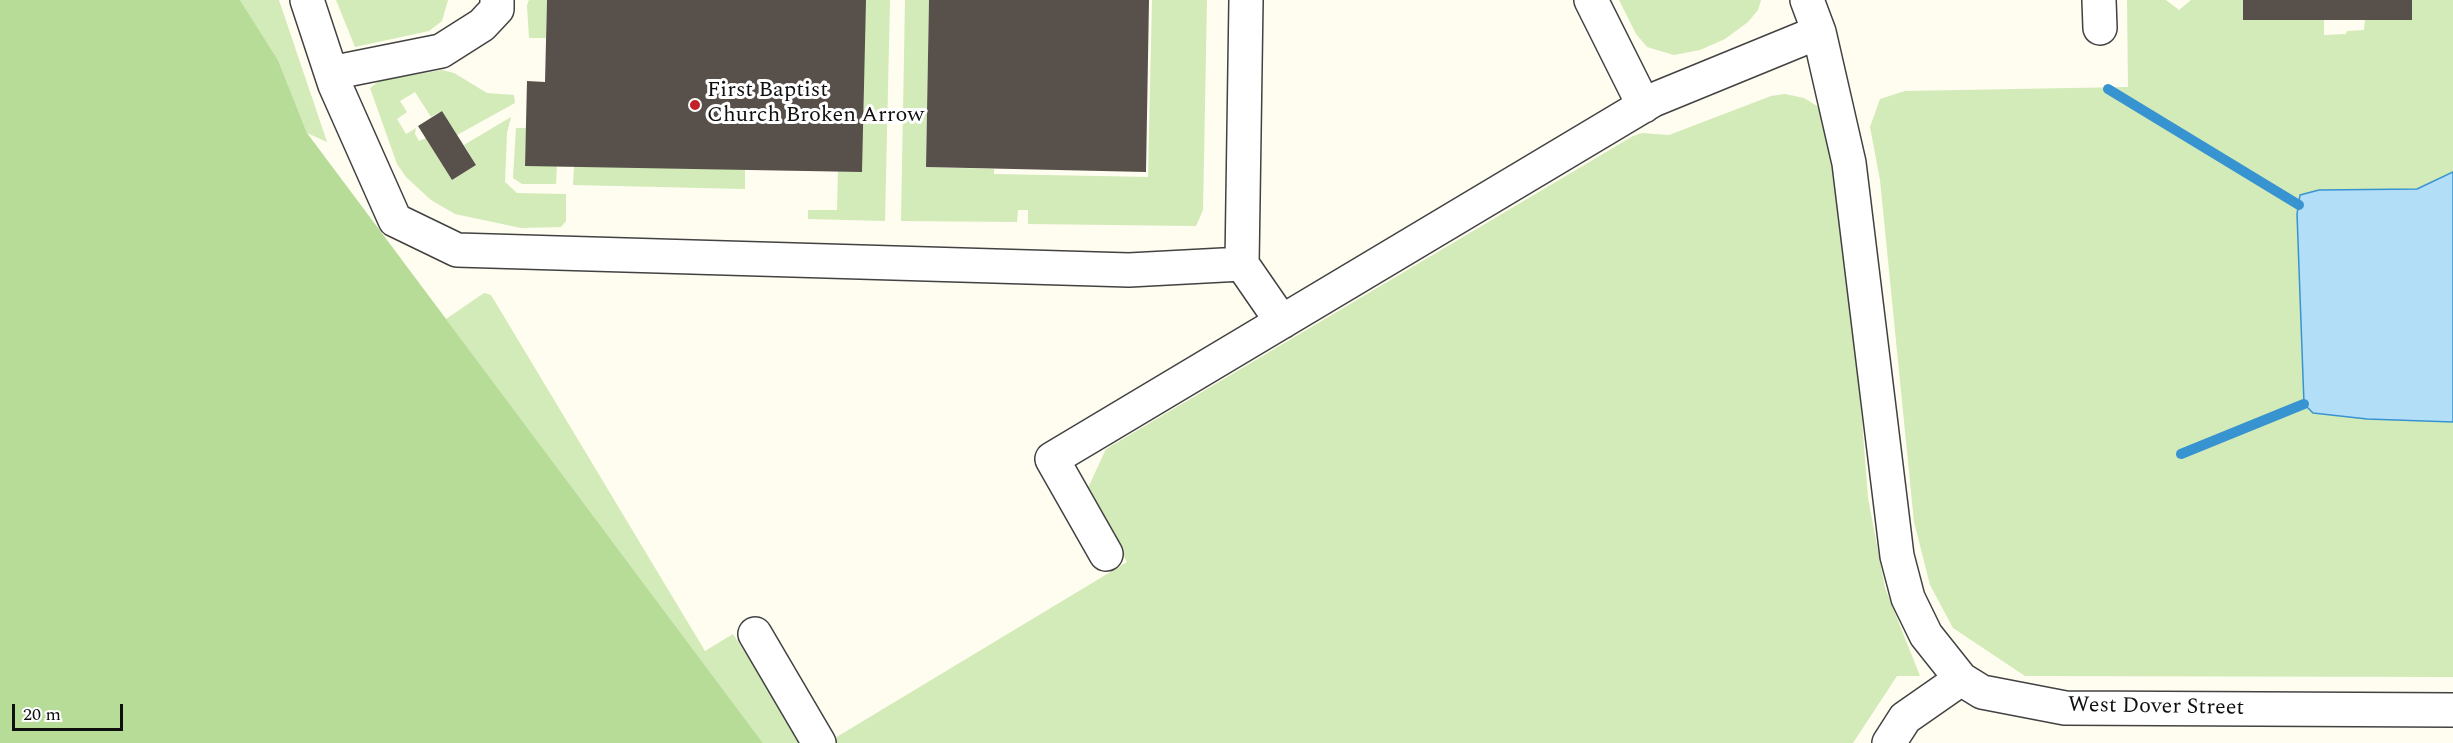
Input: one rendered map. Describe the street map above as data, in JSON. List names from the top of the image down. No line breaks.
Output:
{"streets":{"street":["West Dover Street"]},"places":["First Baptist Church Broken Arrow"],"scale_bar":"20 m"}
